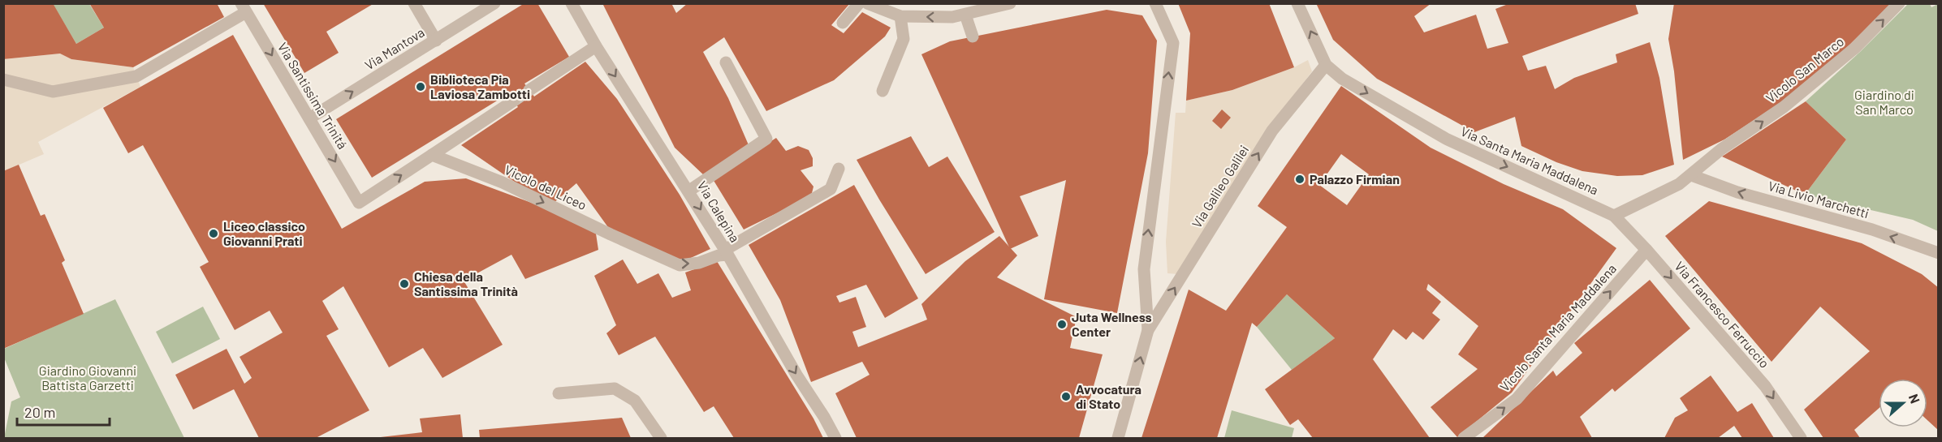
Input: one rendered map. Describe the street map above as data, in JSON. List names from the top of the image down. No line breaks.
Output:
{"streets":{"street":["Via Mantova","Vicolo San Marco","Via Santissima Trinitá","Via Santa Maria Maddalena","Via Galileo Galilei","Vicolo del Liceo","Via Livio Marchetti","Via Calepina","Via Francesco Ferruccio","Vicolo Santa Maria Maddalena"]},"crossings":[["Via Mantova","Via Santissima Trinitá"],["Vicolo San Marco","Via Livio Marchetti"],["Via Santissima Trinitá","Vicolo del Liceo"],["Via Santa Maria Maddalena","Via Galileo Galilei"],["Via Santa Maria Maddalena","Via Francesco Ferruccio"],["Vicolo del Liceo","Via Calepina"],["Via Francesco Ferruccio","Vicolo Santa Maria Maddalena"]],"one_way":["Vicolo San Marco","Via Santa Maria Maddalena","Via Galileo Galilei","Vicolo del Liceo","Via Livio Marchetti","Via Calepina","Via Francesco Ferruccio","Vicolo Santa Maria Maddalena"],"parks":["Giardino di San Marco","Giardino Giovanni Battista Garzetti"],"places":["Biblioteca Pia Laviosa Zambotti","Palazzo Firmian","Liceo classico Giovanni Prati","Chiesa della Santissima Trinità","Juta Wellness Center","Avvocatura di Stato"],"scale_bar":"20 m","north":"right"}
